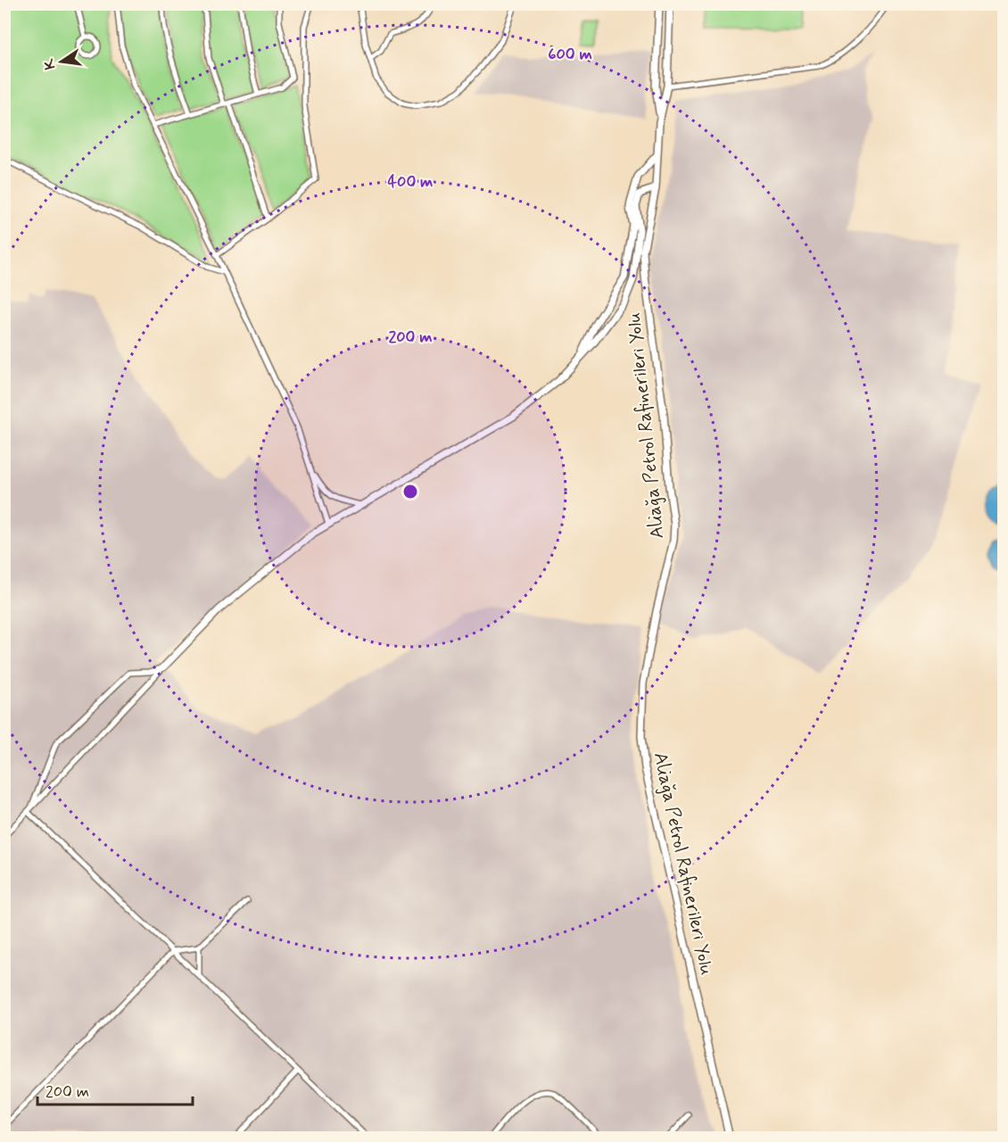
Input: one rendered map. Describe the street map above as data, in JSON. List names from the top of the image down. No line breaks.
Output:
{"streets":{"street":["Aliağa Petrol Rafinerileri Yolu"]},"scale_bar":"200 m","north":"left","rings":["600 m","400 m","200 m"]}
